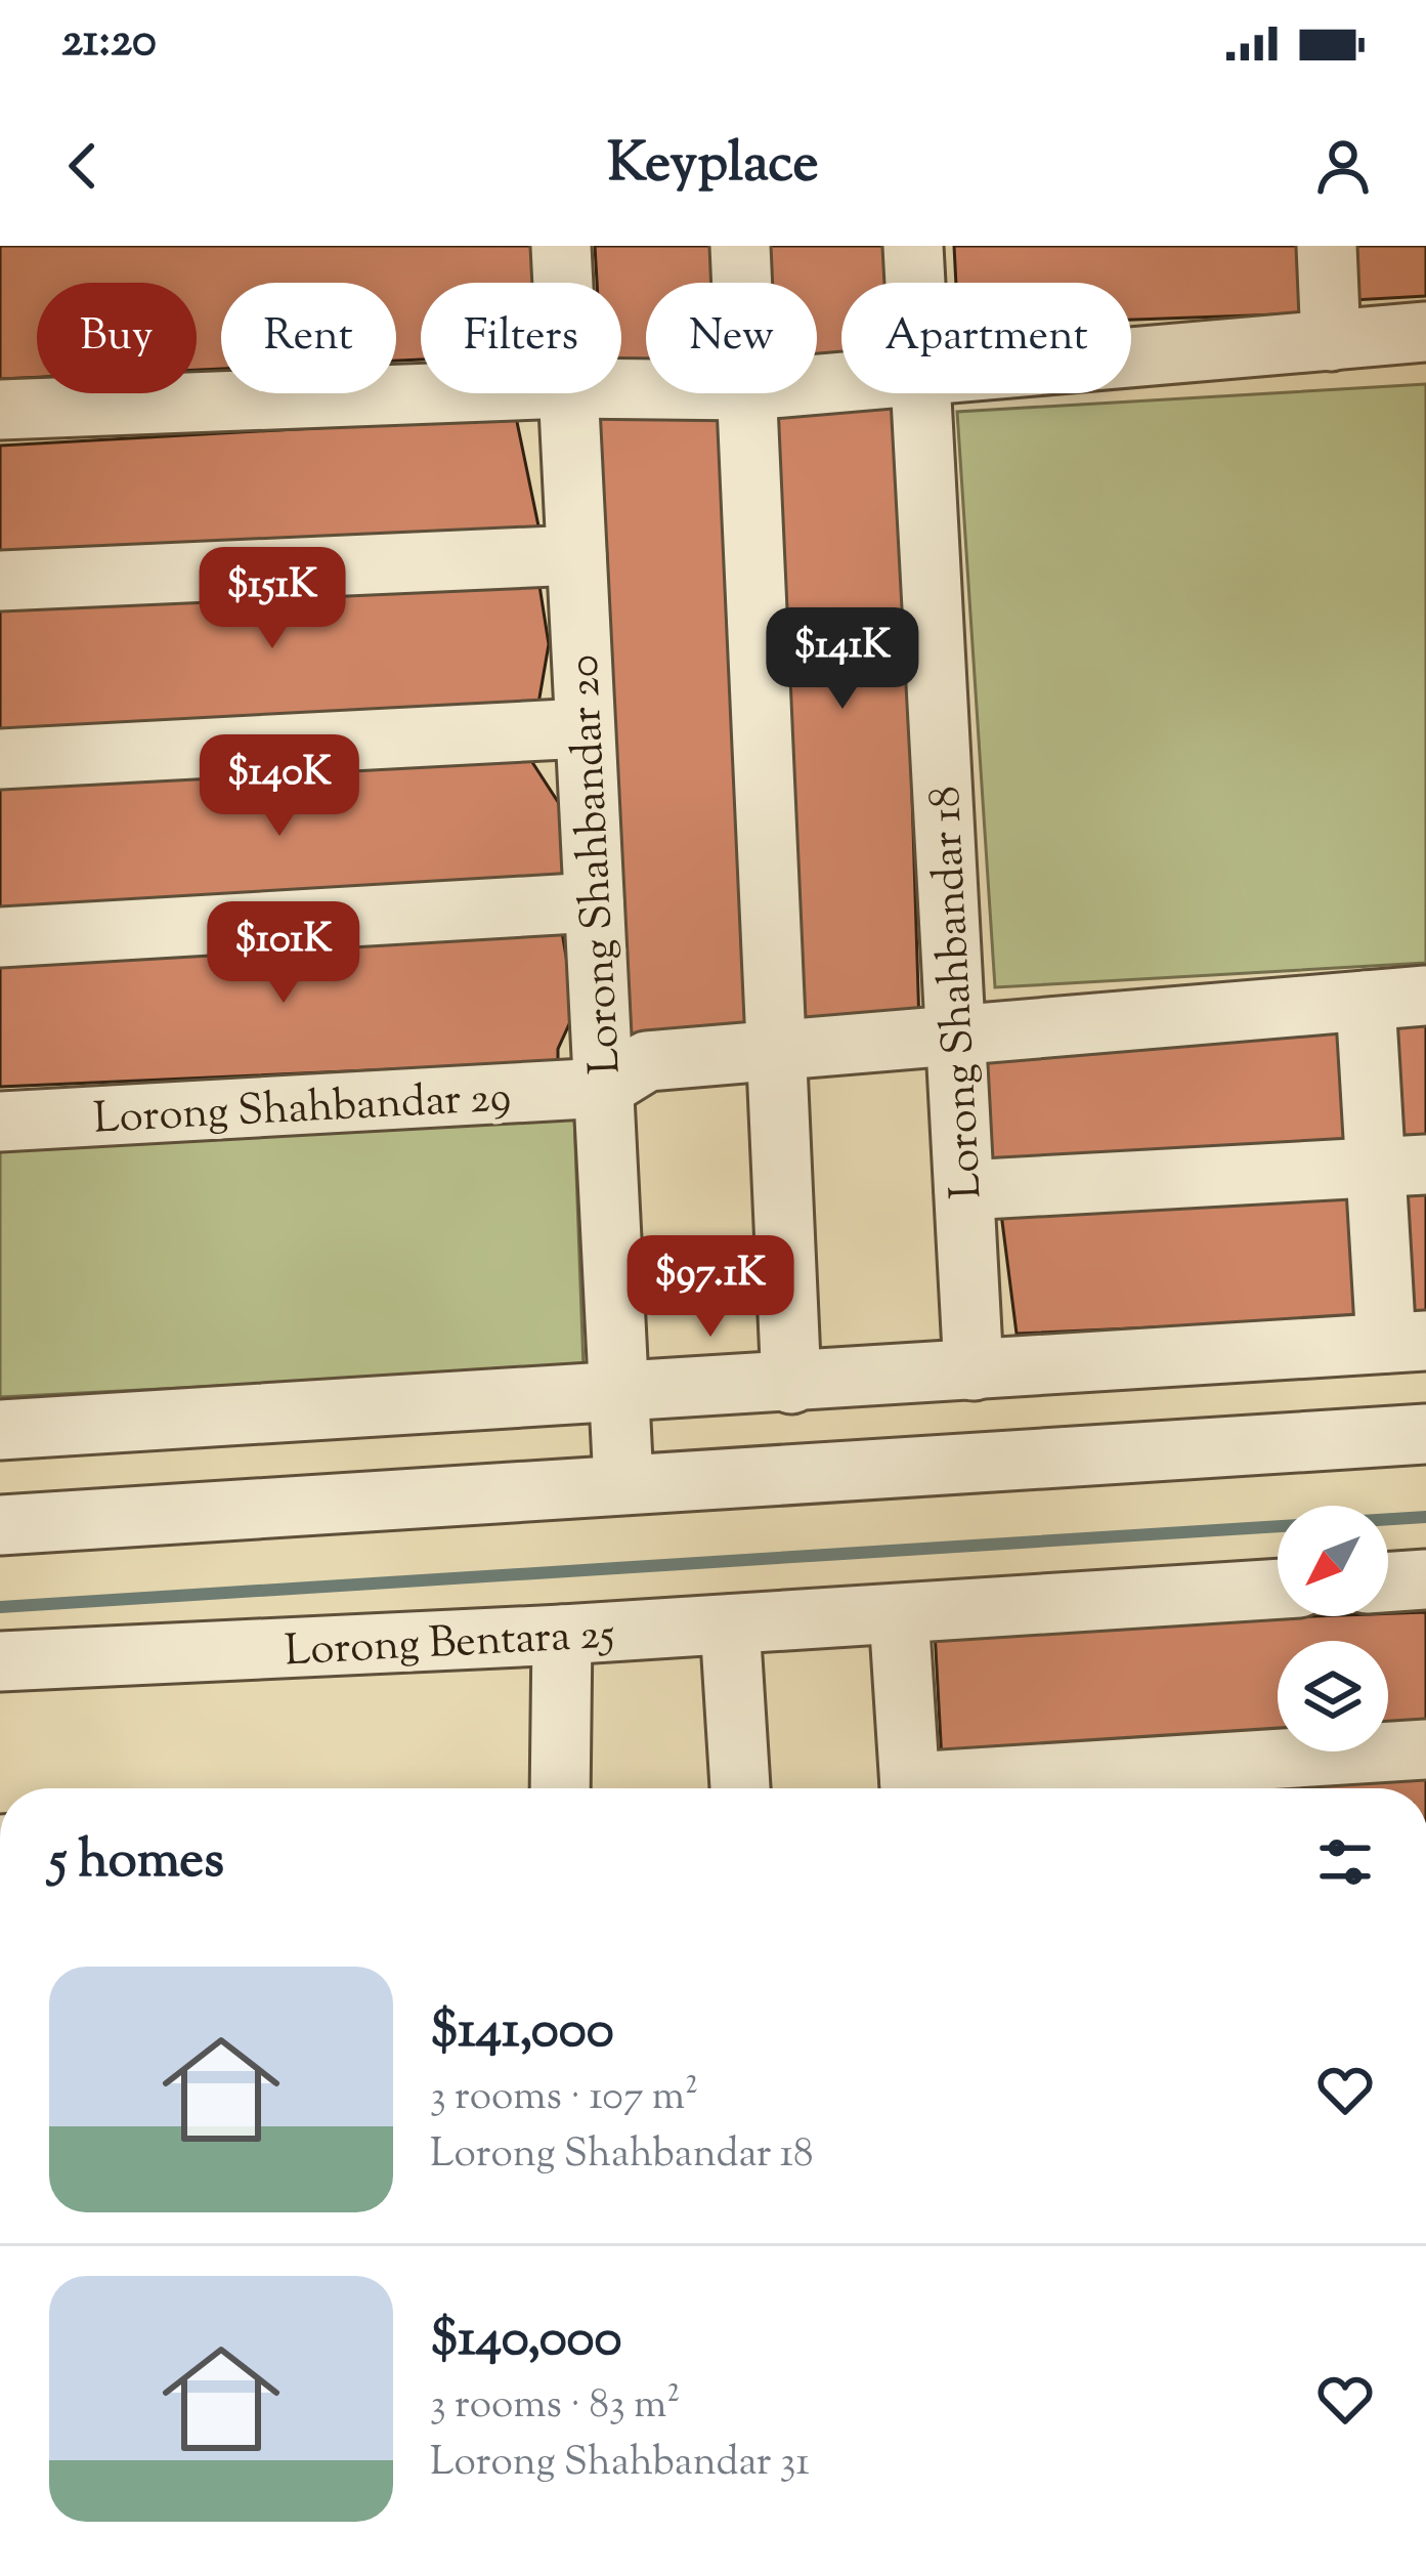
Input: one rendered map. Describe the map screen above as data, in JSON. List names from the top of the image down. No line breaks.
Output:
{"streets":{"street":["Lorong Shahbandar 20","Lorong Shahbandar 18","Lorong Shahbandar 29","Lorong Bentara 25"]},"crossings":[["Lorong Shahbandar 20","Lorong Shahbandar 29"]],"north":"bottom left","page":{"status":"21:20","header":"Keyplace","chip":["Buy","Rent","Filters","New","Apartment"],"price":["$151K","$141K","$140K","$101K","$97.1K"],"heading":"5 homes","list":[{"name":"$141,000","note":"3 rooms · 107 m² · Lorong Shahbandar 18"},{"name":"$140,000","note":"3 rooms · 83 m² · Lorong Shahbandar 31"}]}}
